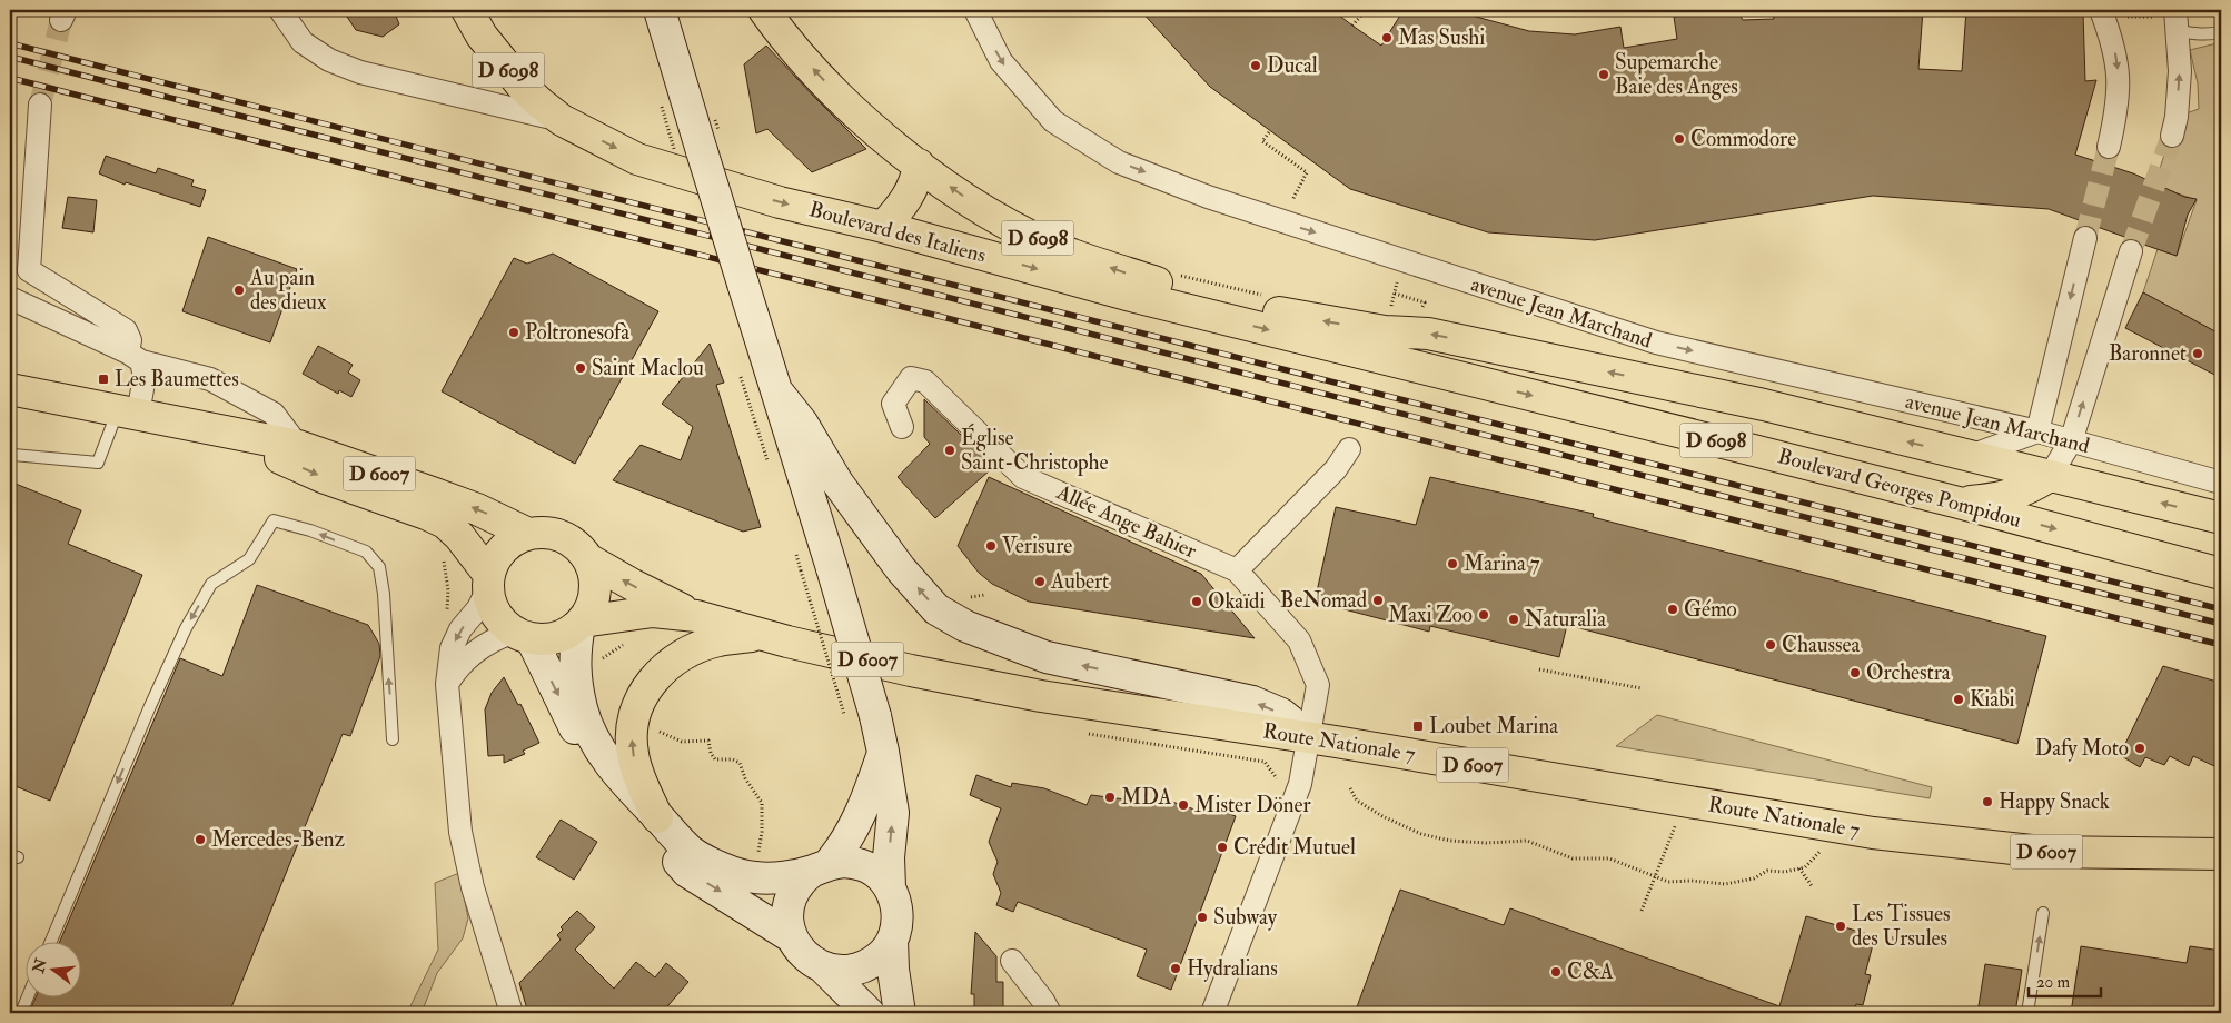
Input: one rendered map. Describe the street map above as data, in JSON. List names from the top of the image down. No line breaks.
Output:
{"streets":{"main road":["D 6098","Boulevard des Italiens","D 6007","Boulevard Georges Pompidou","Route Nationale 7"],"street":["avenue Jean Marchand","Allée Ange Bahier"]},"crossings":[["D 6098","Boulevard des Italiens"],["D 6098","Boulevard Georges Pompidou"],["Boulevard des Italiens","Boulevard Georges Pompidou"],["D 6007","Route Nationale 7"]],"one_way":["avenue Jean Marchand"],"places":{"other":["Mas Sushi","Ducal","Supemarche Baie des Anges","Commodore","Au pain des dieux","Poltronesofà","Baronnet","Saint Maclou","Église Saint-Christophe","Verisure","Marina 7","Aubert","BeNomad","Okaïdi","Gémo","Maxi Zoo","Naturalia","Chaussea","Orchestra","Kiabi","Dafy Moto","MDA","Happy Snack","Mister Döner","Mercedes-Benz","Crédit Mutuel","Subway","Les Tissues des Ursules","Hydralians","C&A"],"transit":["Les Baumettes","Loubet Marina"]},"scale_bar":"20 m","north":"left"}
